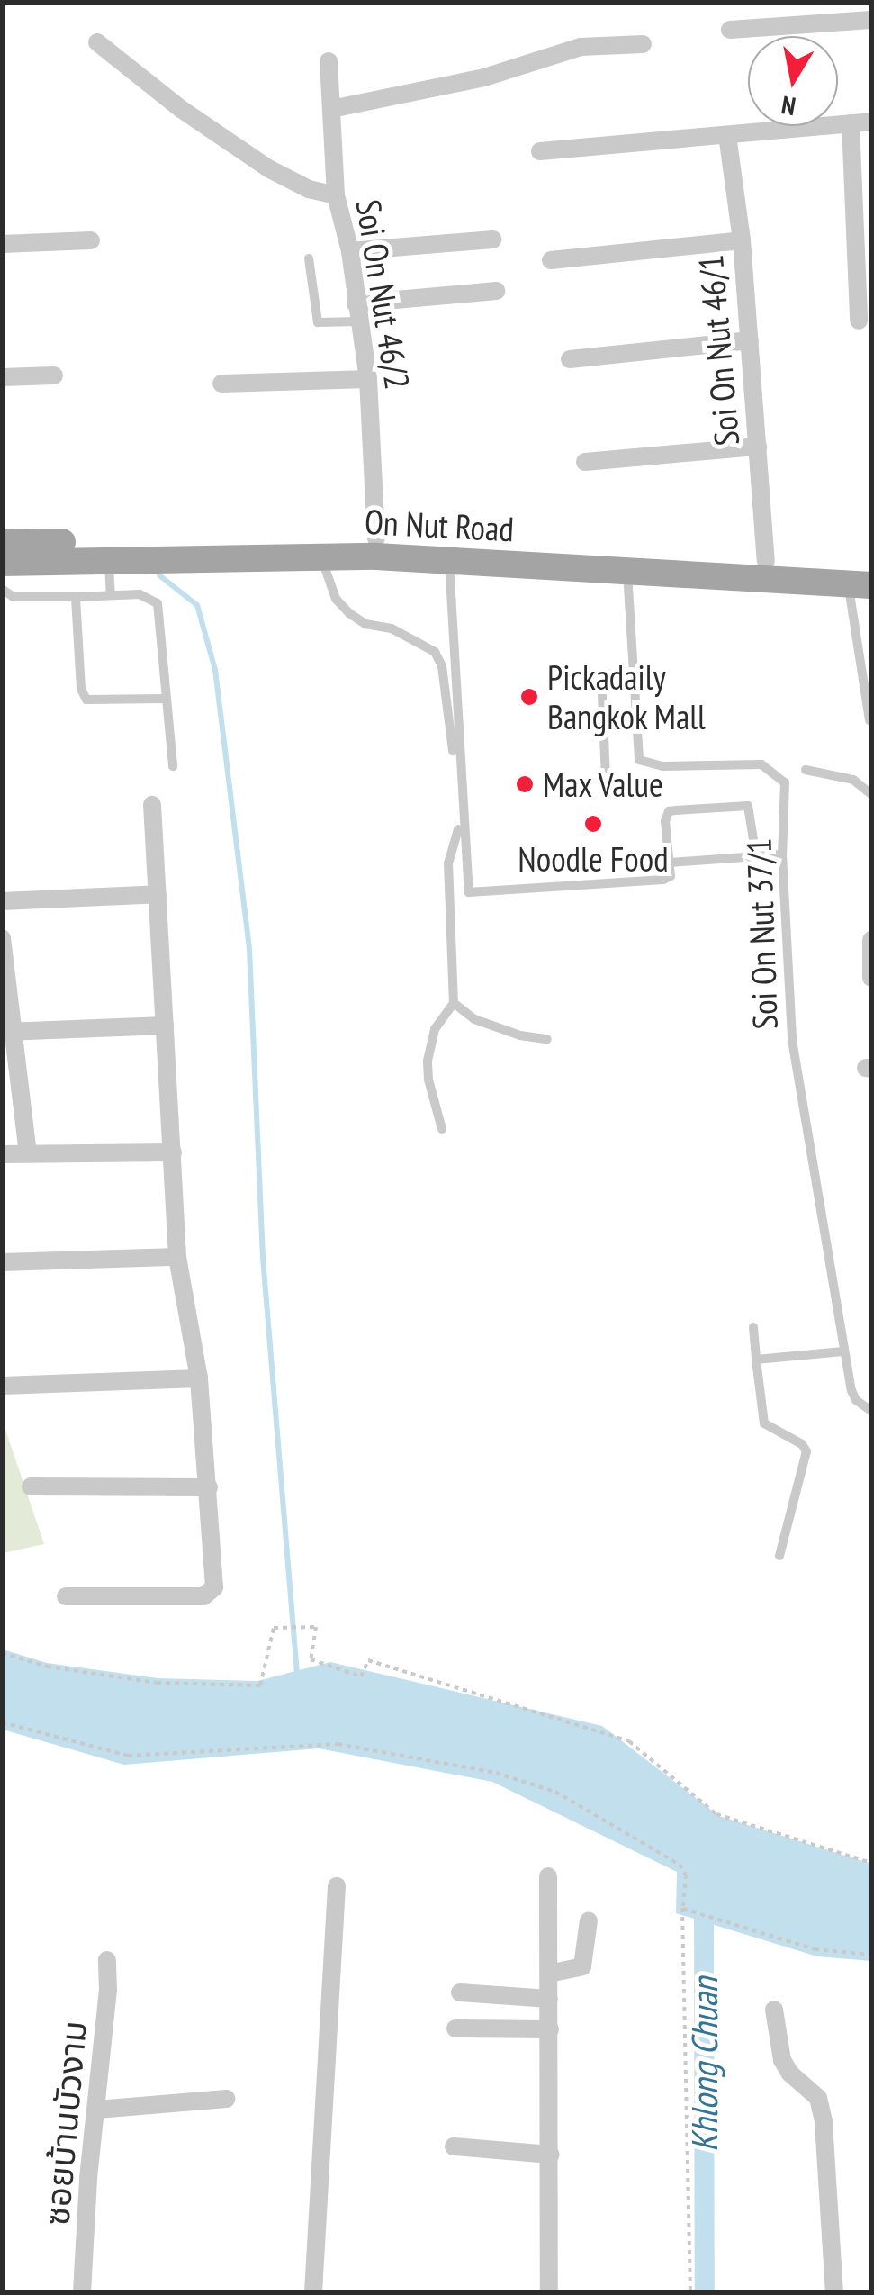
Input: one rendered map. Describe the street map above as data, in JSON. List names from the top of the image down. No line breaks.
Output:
{"streets":{"main road":["On Nut Road"],"street":["Soi On Nut 46/2","Soi On Nut 46/1","ซอยบ้านบัวงาม"],"lane":["Soi On Nut 37/1"]},"crossings":[["Soi On Nut 46/2","On Nut Road"],["Soi On Nut 46/1","On Nut Road"],["On Nut Road","Soi On Nut 37/1"]],"water":["Khlong Chuan"],"places":["Pickadaily Bangkok Mall","Max Value","Noodle Food"],"north":"bottom"}
